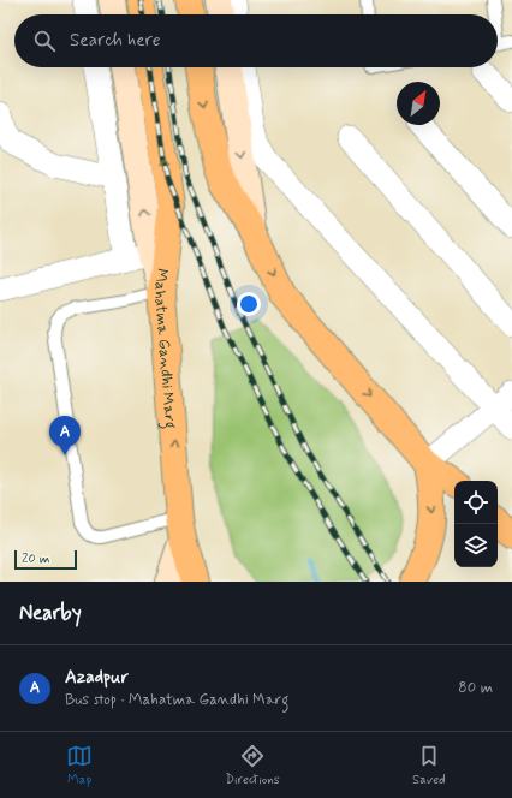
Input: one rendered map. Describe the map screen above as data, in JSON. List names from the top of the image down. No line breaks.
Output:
{"streets":{"main road":["Mahatma Gandhi Marg"]},"scale_bar":"20 m","north":"top right","page":{"search":"Search here","pins":"A","scale":"20 m","heading":"Nearby","list":[{"mark":"A","name":"Azadpur","note":"Bus stop · Mahatma Gandhi Marg","value":"80 m"}],"nav":["Map","Directions","Saved"]}}
